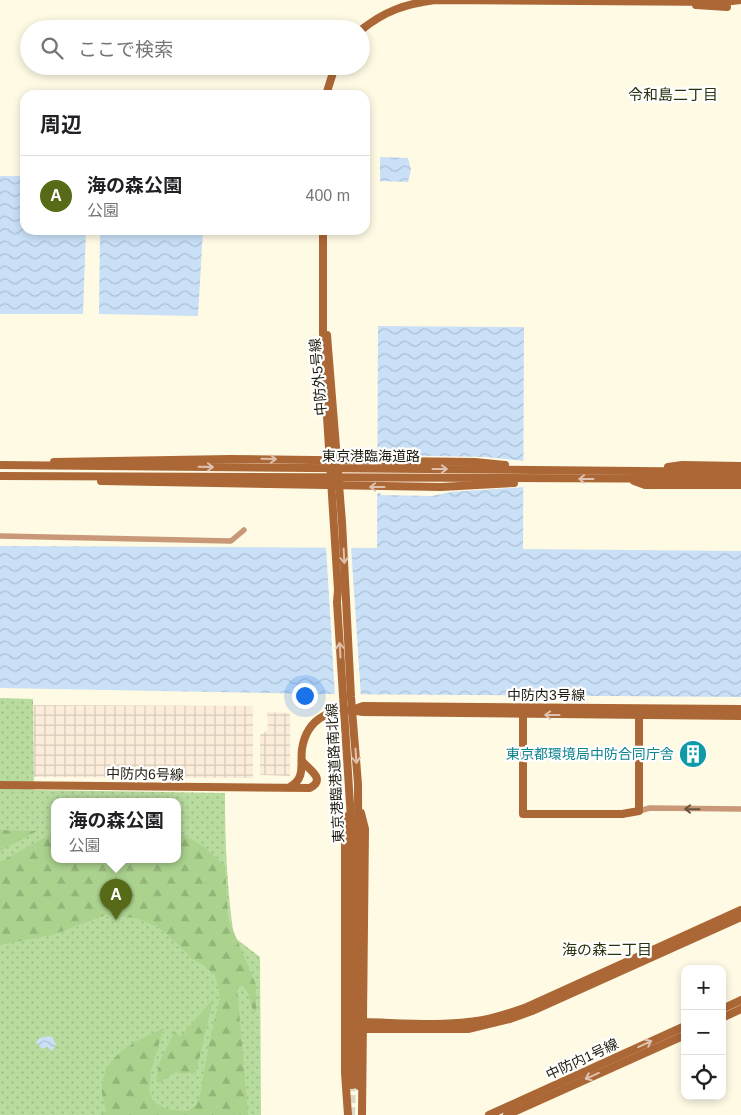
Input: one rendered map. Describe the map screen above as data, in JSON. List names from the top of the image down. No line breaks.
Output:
{"streets":{"street":["中防外5号線","東京港臨海道路","中防内3号線","東京港臨港道路南北線","中防内6号線","中防内1号線"]},"crossings":[["中防外5号線","東京港臨港道路南北線"],["中防内3号線","東京港臨港道路南北線"]],"districts":["令和島二丁目","海の森二丁目"],"places":{"building":["東京都環境局中防合同庁舎"]},"page":{"search":"ここで検索","heading":"周辺","list":[{"mark":"A","name":"海の森公園","note":"公園","value":"400 m"}],"popup":["海の森公園","公園"],"pins":"A","map_buttons":["+","−"]}}
